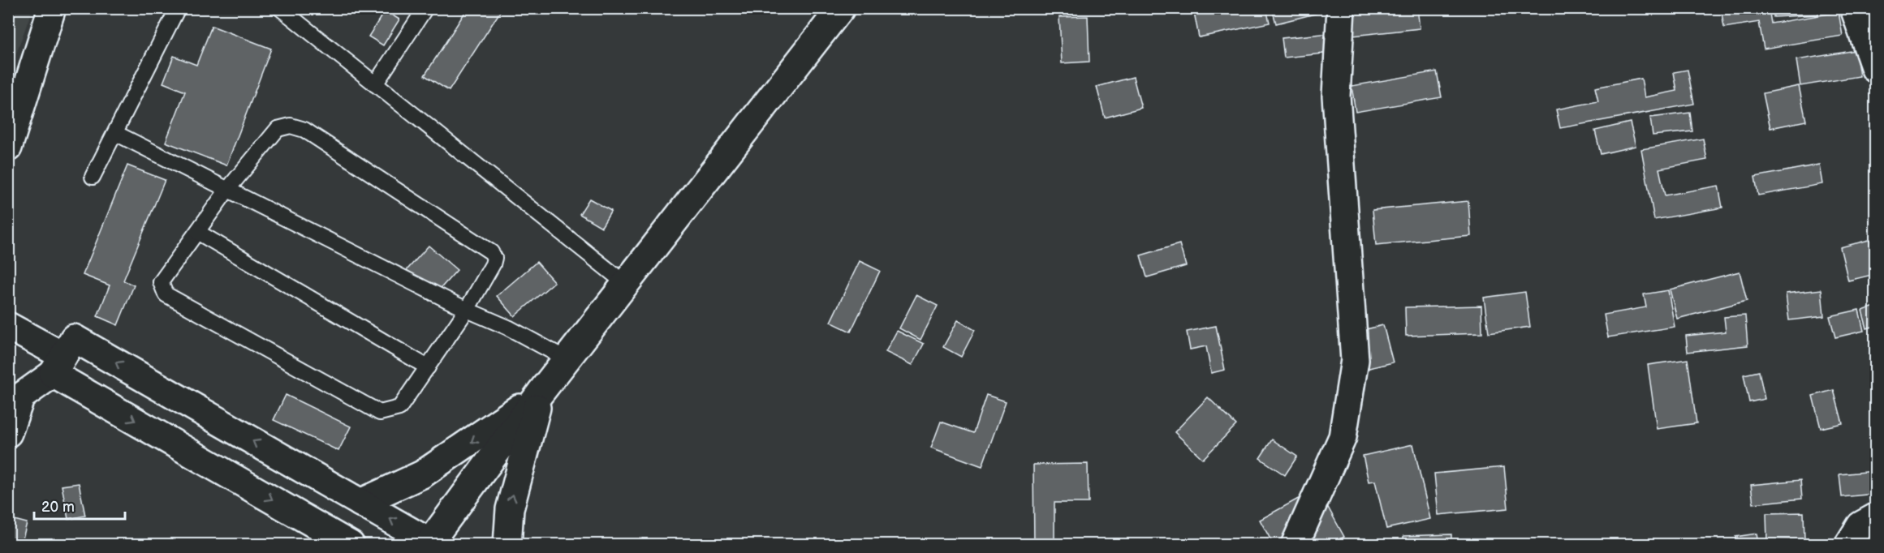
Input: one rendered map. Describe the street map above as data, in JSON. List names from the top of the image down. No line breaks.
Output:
{"scale_bar":"20 m"}
